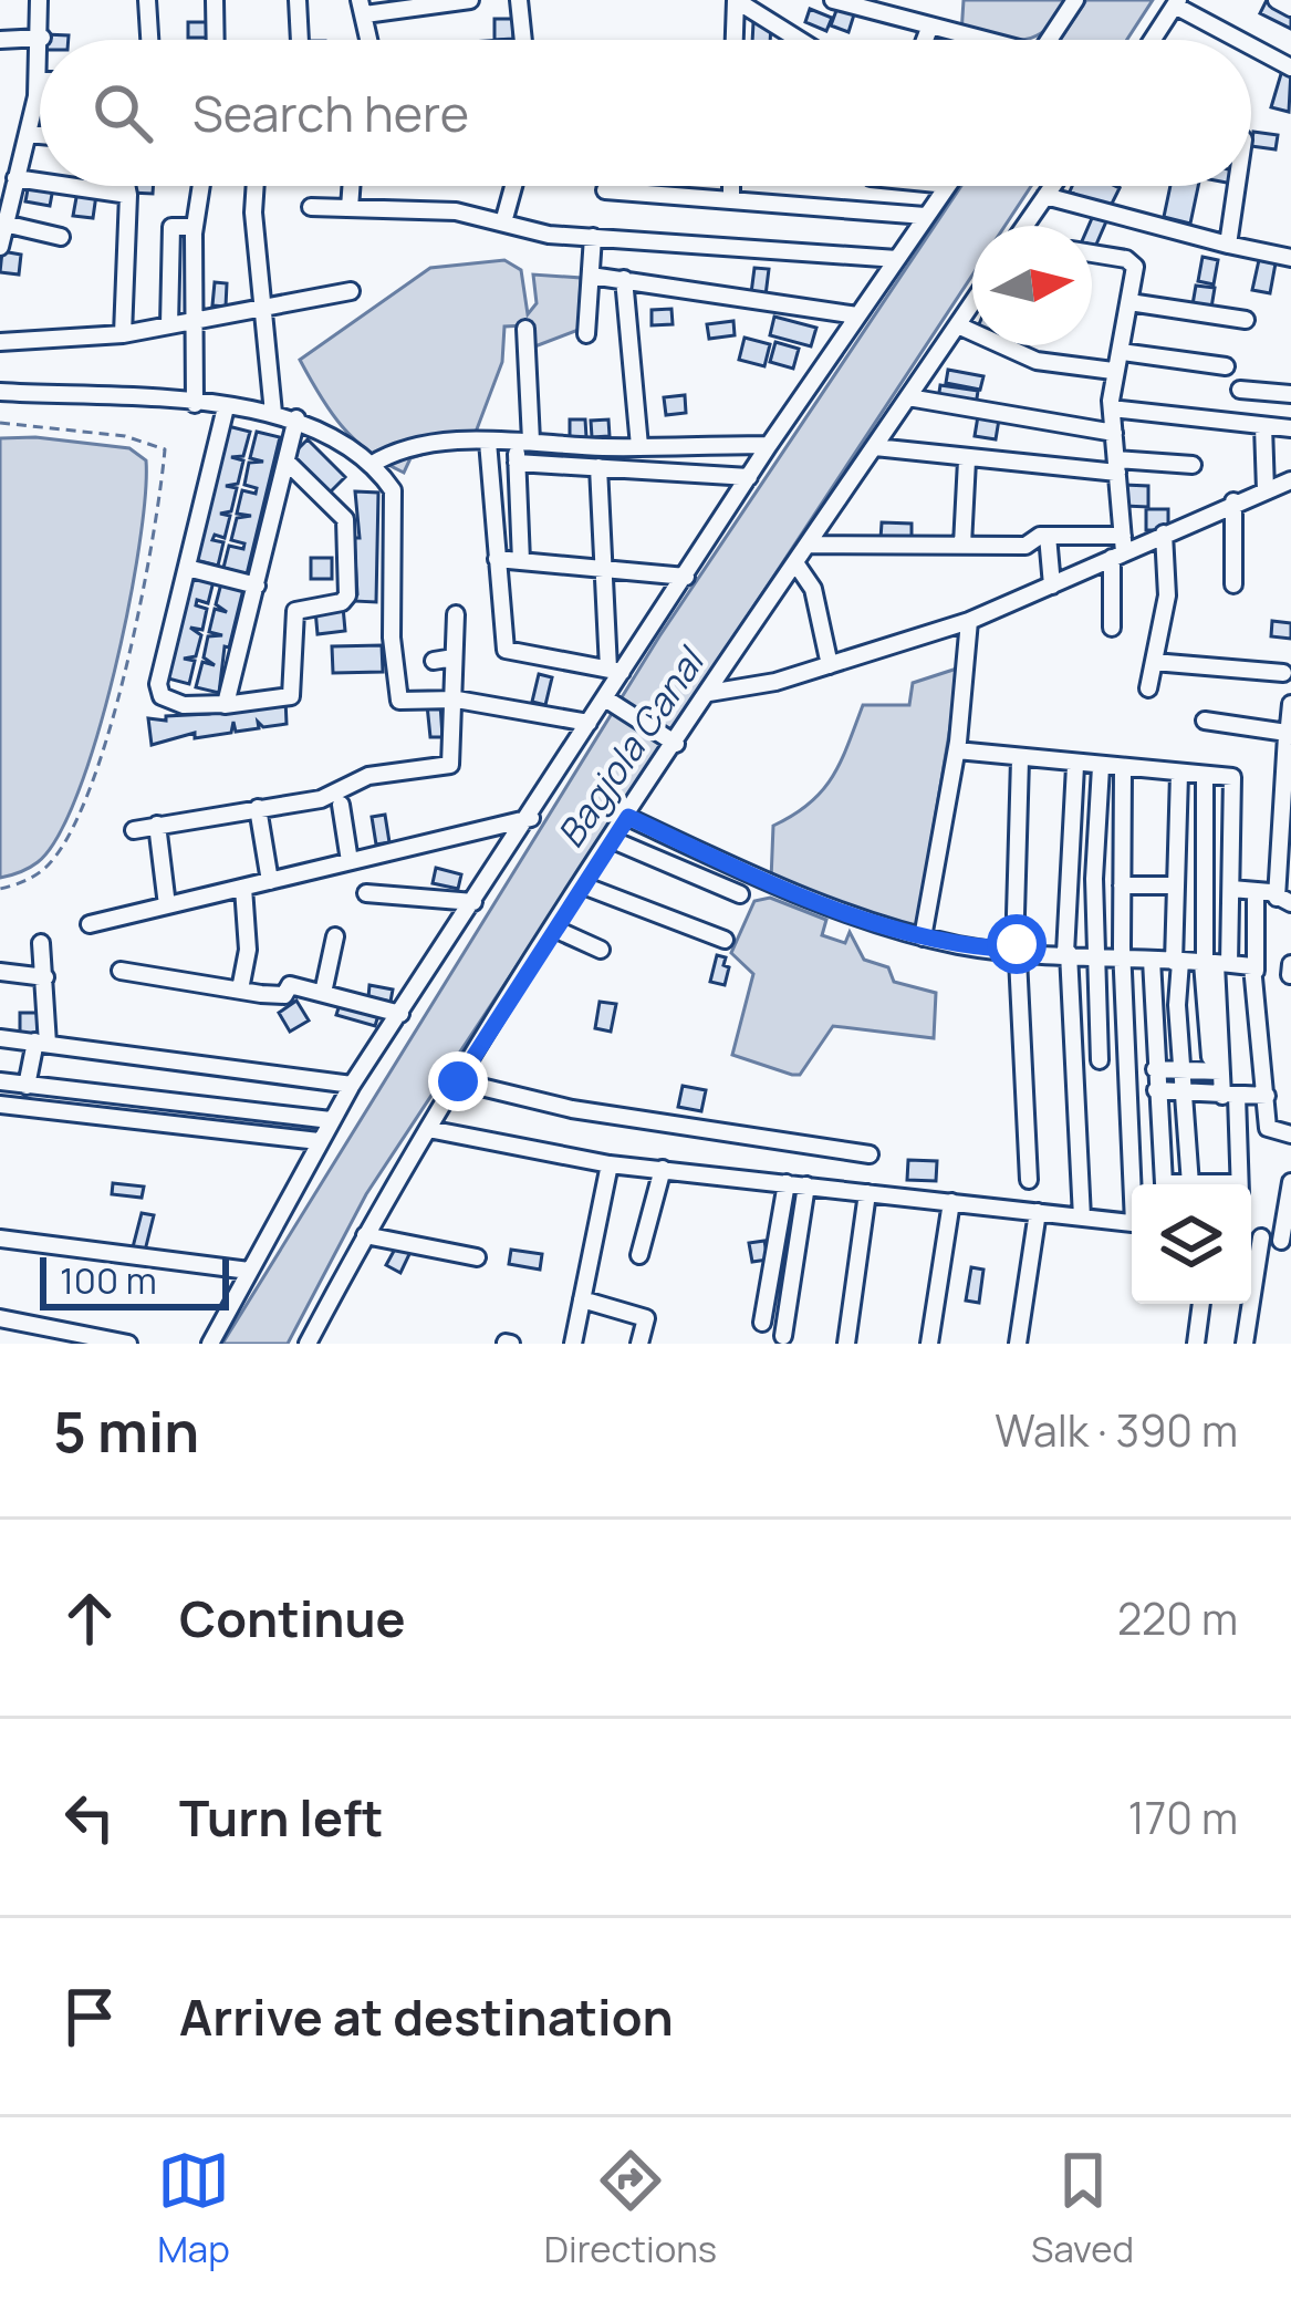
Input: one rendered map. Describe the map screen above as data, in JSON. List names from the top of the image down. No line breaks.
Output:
{"water":["Bagjola Canal"],"scale_bar":"100 m","north":"right","page":{"search":"Search here","scale":"100 m","heading":["5 min","Walk · 390 m"],"list":[["Continue","220 m"],["Turn left","170 m"],"Arrive at destination"],"nav":["Map","Directions","Saved"]}}
